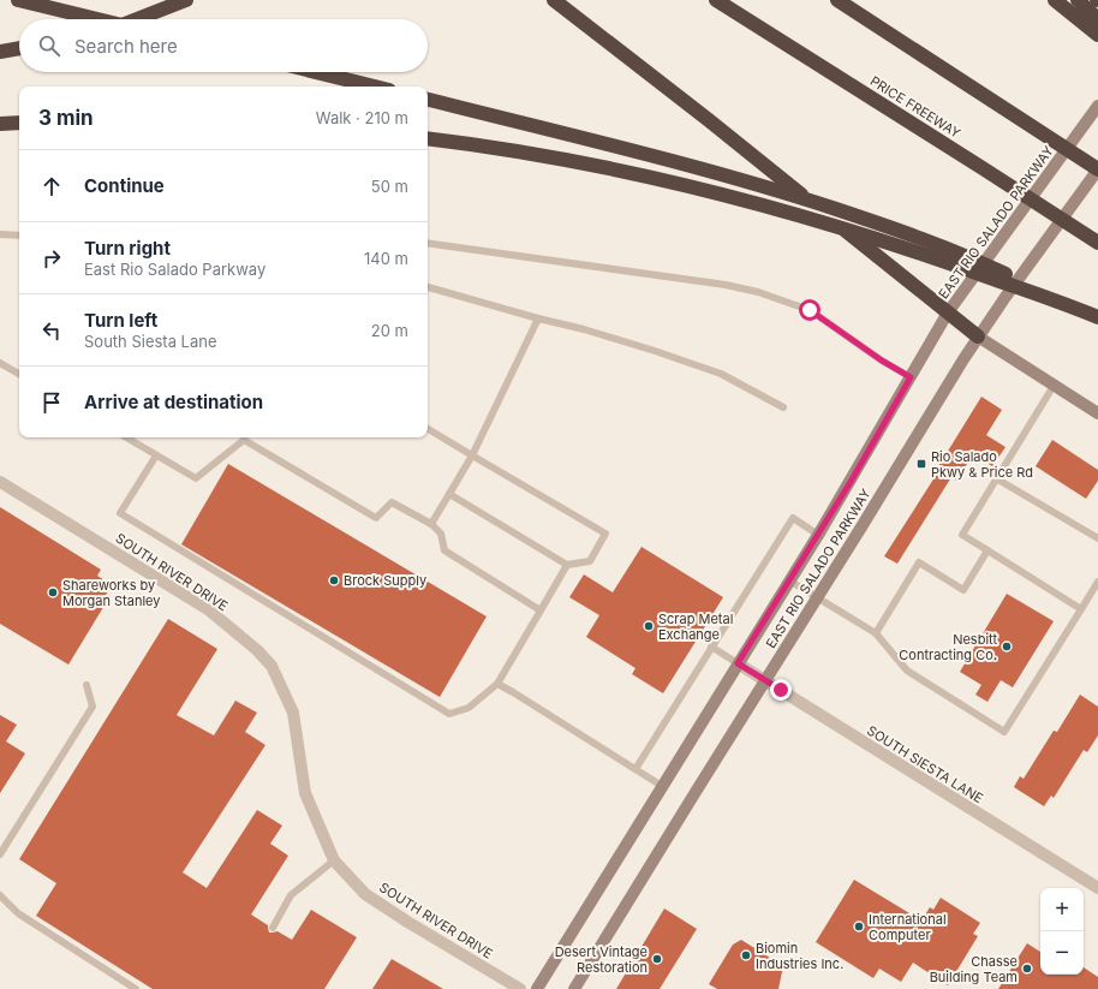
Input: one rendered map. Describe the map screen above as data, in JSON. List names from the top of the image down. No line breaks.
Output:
{"streets":{"highway":["PRICE FREEWAY"],"main road":["EAST RIO SALADO PARKWAY"],"street":["SOUTH RIVER DRIVE","SOUTH SIESTA LANE"]},"crossings":[["EAST RIO SALADO PARKWAY","SOUTH SIESTA LANE"]],"places":{"transit":["Rio Salado Pkwy & Price Rd"],"other":["Brock Supply","Shareworks by Morgan Stanley","Scrap Metal Exchange","Nesbitt Contracting Co.","International Computer","Biomin Industries Inc.","Desert Vintage Restoration","Chasse Building Team"]},"page":{"search":"Search here","heading":["3 min","Walk · 210 m"],"list":[["Continue","50 m"],["Turn right","East Rio Salado Parkway","140 m"],["Turn left","South Siesta Lane","20 m"],"Arrive at destination"],"map_buttons":["+","−"]}}
